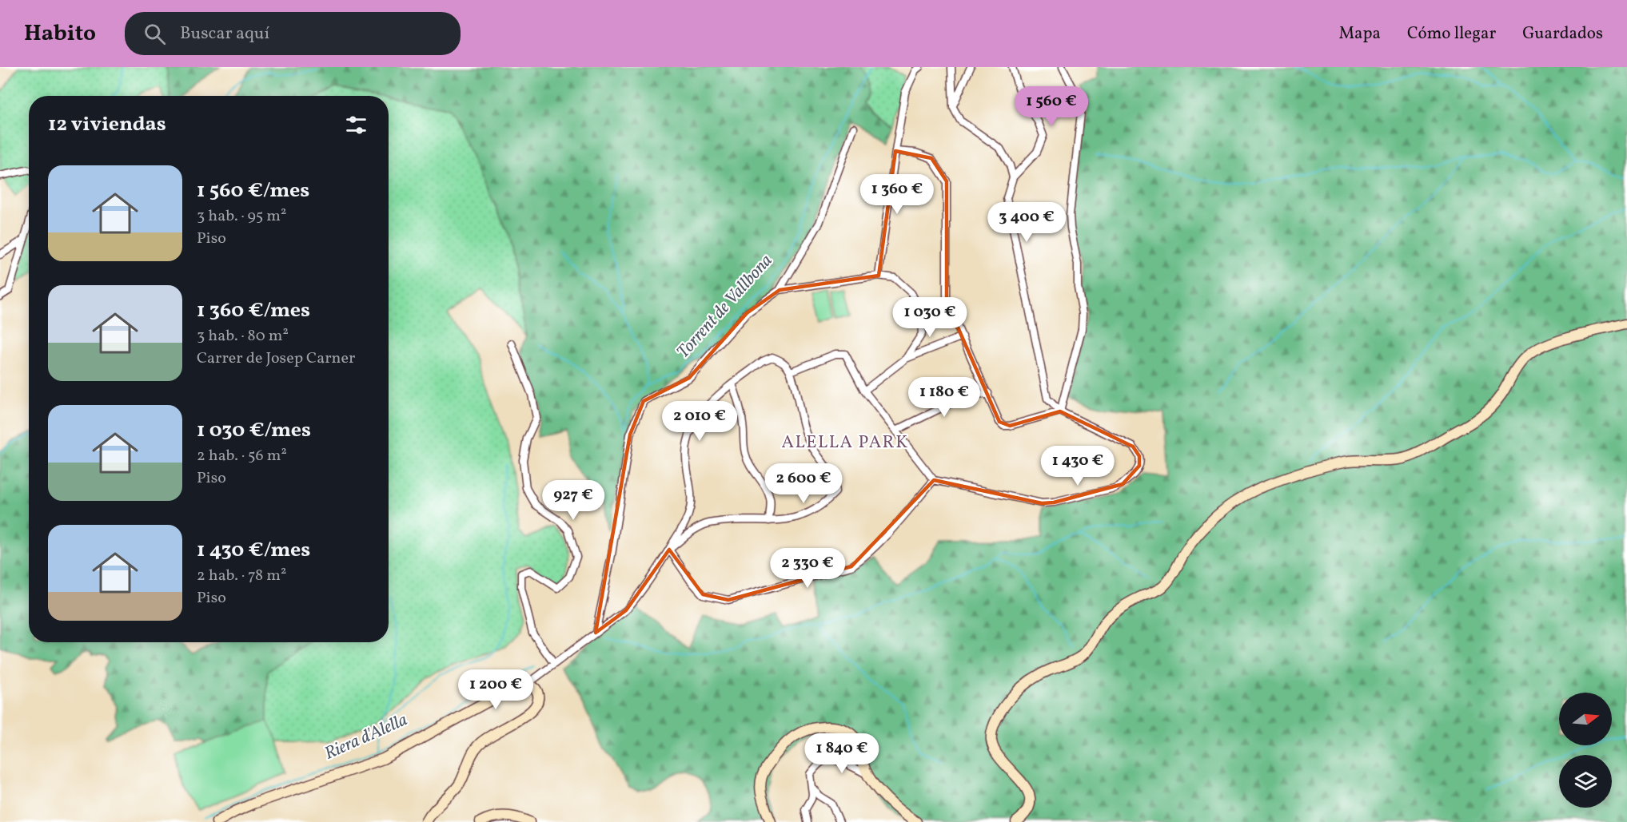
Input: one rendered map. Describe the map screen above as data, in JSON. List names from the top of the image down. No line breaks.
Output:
{"districts":["ALELLA PARK"],"water":["Torrent de Vallbona","Riera d'Alella"],"north":"right","page":{"header":"Habito","search":"Buscar aquí","nav":["Mapa","Cómo llegar","Guardados"],"price":["1 560 €","1 360 €","3 400 €","1 030 €","1 180 €","2 010 €","1 430 €","2 600 €","927 €","2 330 €","1 200 €","1 840 €"],"heading":"12 viviendas","list":[{"name":"1 560 €/mes","note":"3 hab. · 95 m² · Piso"},{"name":"1 360 €/mes","note":"3 hab. · 80 m² · Carrer de Josep Carner"},{"name":"1 030 €/mes","note":"2 hab. · 56 m² · Piso"},{"name":"1 430 €/mes","note":"2 hab. · 78 m² · Piso"}]}}
